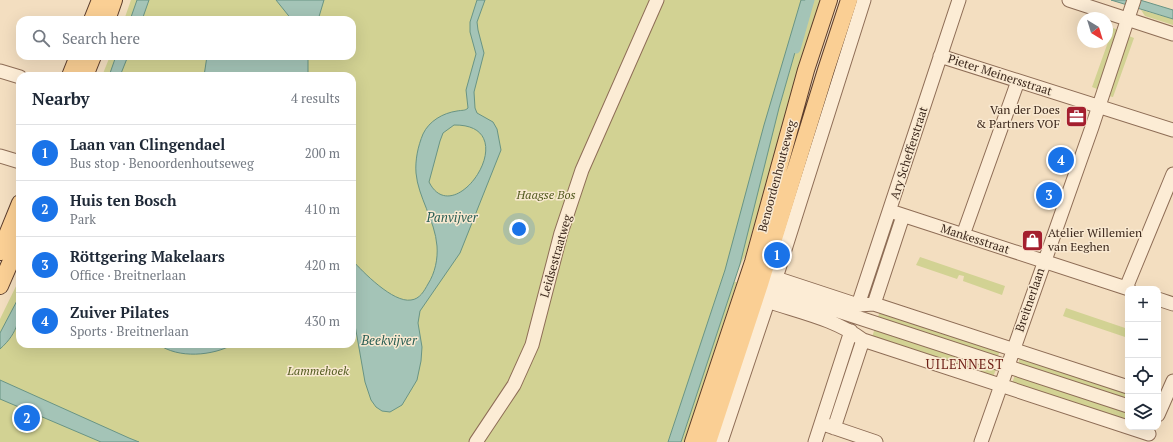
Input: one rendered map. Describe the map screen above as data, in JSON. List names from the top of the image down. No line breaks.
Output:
{"streets":{"main road":["Benoordenhoutseweg"],"street":["Pieter Meinersstraat","Ary Schefferstraat","Mankesstraat","Leidsestraatweg","Breitnerlaan"]},"crossings":[["Pieter Meinersstraat","Ary Schefferstraat"],["Pieter Meinersstraat","Breitnerlaan"],["Ary Schefferstraat","Mankesstraat"],["Mankesstraat","Breitnerlaan"]],"districts":["UILENNEST"],"water":["Panvijver","Beekvijver"],"parks":["Haagse Bos","Lammehoek"],"places":{"office":["Van der Does & Partners VOF"],"shop":["Atelier Willemien van Eeghen"]},"north":"bottom right","page":{"search":"Search here","heading":["Nearby","4 results"],"list":[{"mark":"1","name":"Laan van Clingendael","note":"Bus stop · Benoordenhoutseweg","value":"200 m"},{"mark":"2","name":"Huis ten Bosch","note":"Park","value":"410 m"},{"mark":"3","name":"Röttgering Makelaars","note":"Office · Breitnerlaan","value":"420 m"},{"mark":"4","name":"Zuiver Pilates","note":"Sports · Breitnerlaan","value":"430 m"}],"pins":["4","3","1","2"],"map_buttons":["+","−"]}}
